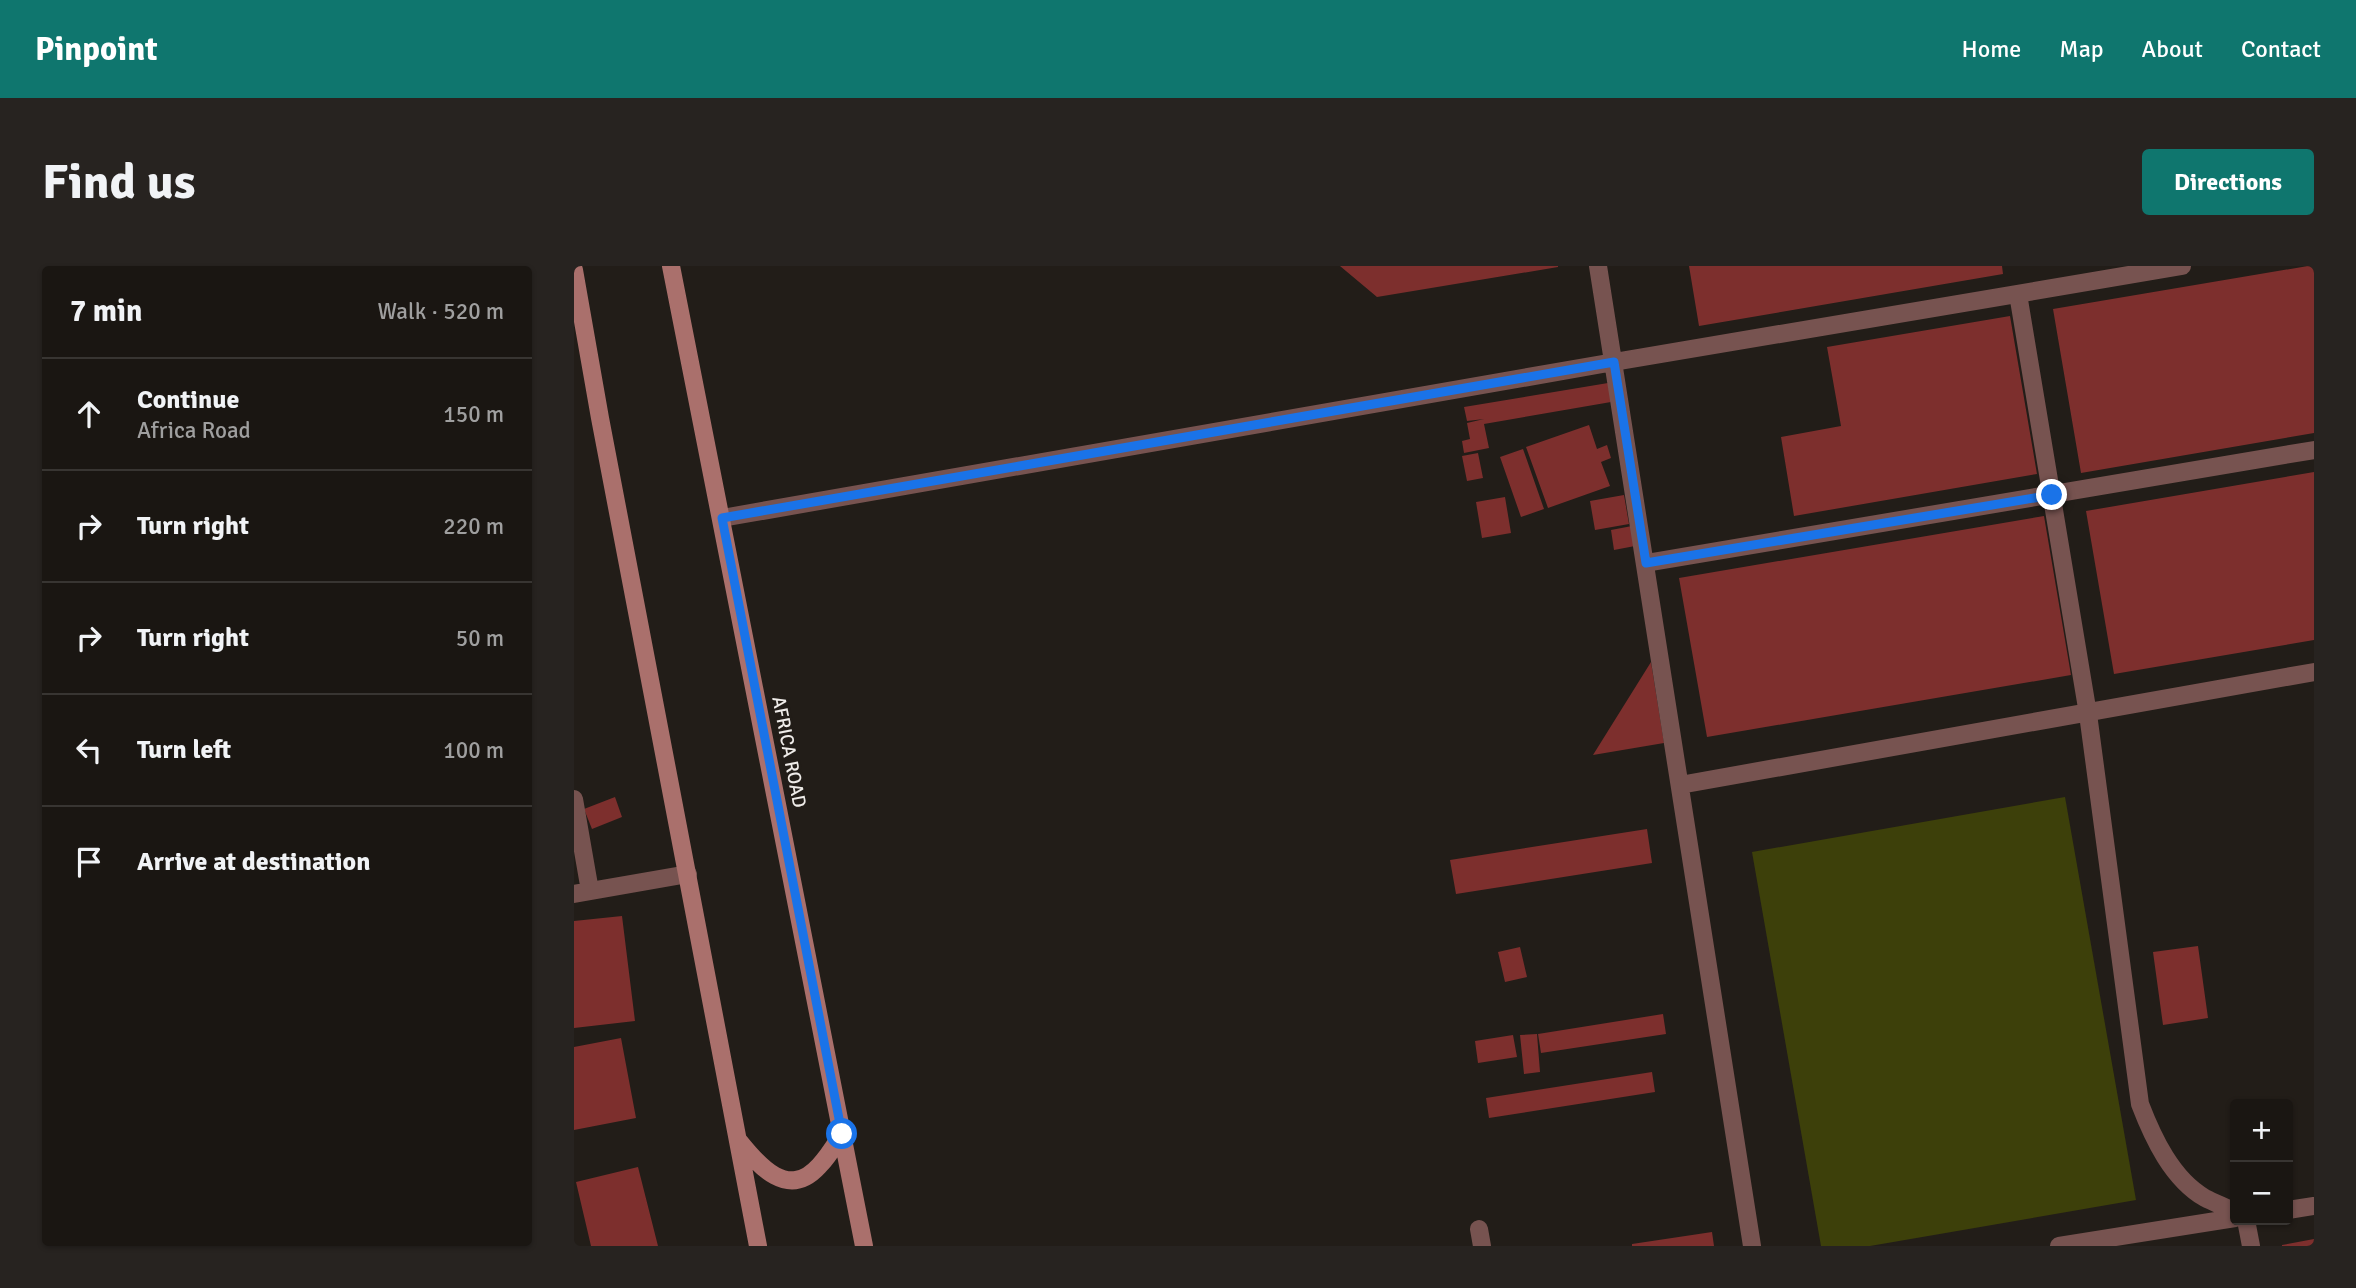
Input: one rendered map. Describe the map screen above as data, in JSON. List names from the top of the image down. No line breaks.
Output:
{"streets":{"street":["AFRICA ROAD"]},"page":{"header":"Pinpoint","nav":["Home","Map","About","Contact"],"buttons":"Directions","title":"Find us","heading":["7 min","Walk · 520 m"],"list":[["Continue","Africa Road","150 m"],["Turn right","220 m"],["Turn right","50 m"],["Turn left","100 m"],"Arrive at destination"],"map_buttons":["+","−"]}}
